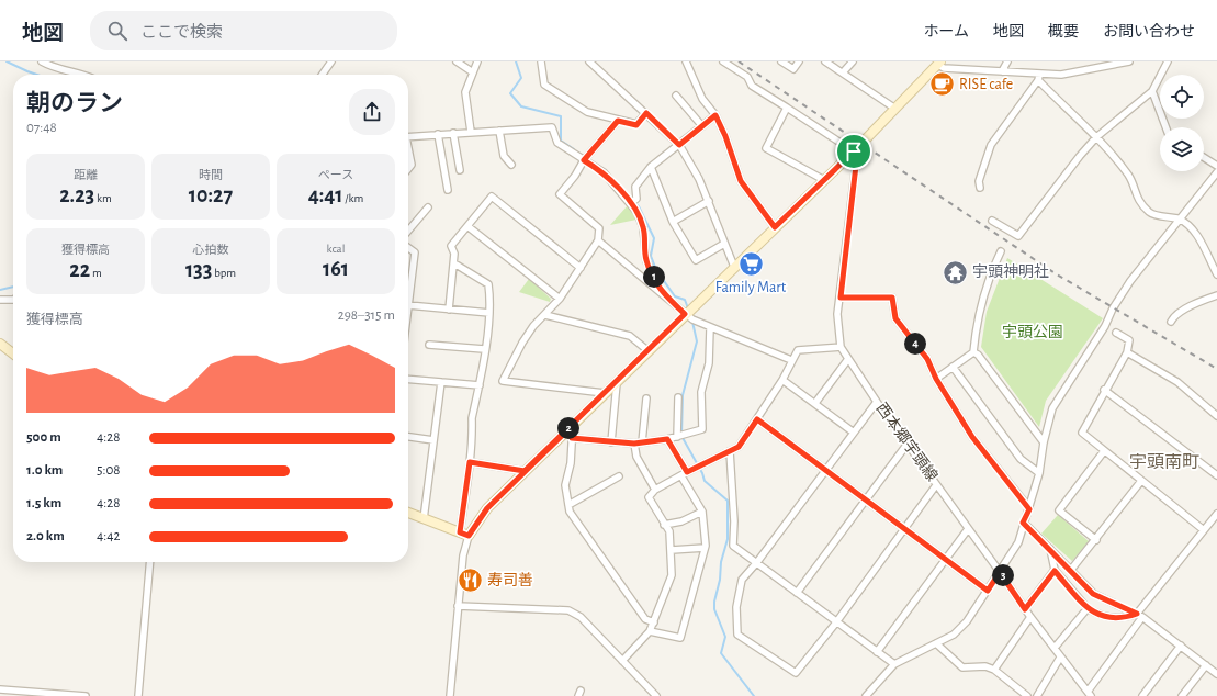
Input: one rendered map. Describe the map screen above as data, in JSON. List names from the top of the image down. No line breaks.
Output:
{"streets":{"street":["西本郷宇頭線"]},"districts":["宇頭南町"],"parks":["宇頭公園"],"places":{"cafe":["RISE cafe"],"supermarket":["Family Mart"],"temple":["宇頭神明社"],"restaurant":["寿司善"]},"page":{"header":"地図","search":"ここで検索","nav":["ホーム","地図","概要","お問い合わせ"],"heading":["朝のラン","07:48"],"stats":[["距離","2.23 km"],["時間","10:27"],["ペース","4:41 /km"],["獲得標高","22 m"],["心拍数","133 bpm"],["kcal","161"]],"pins":["1","4","2","3"],"chart":["獲得標高","298–315 m"],"list":[{"name":"500 m","note":"4:28"},{"name":"1.0 km","note":"5:08"},{"name":"1.5 km","note":"4:28"},{"name":"2.0 km","note":"4:42"}]}}
